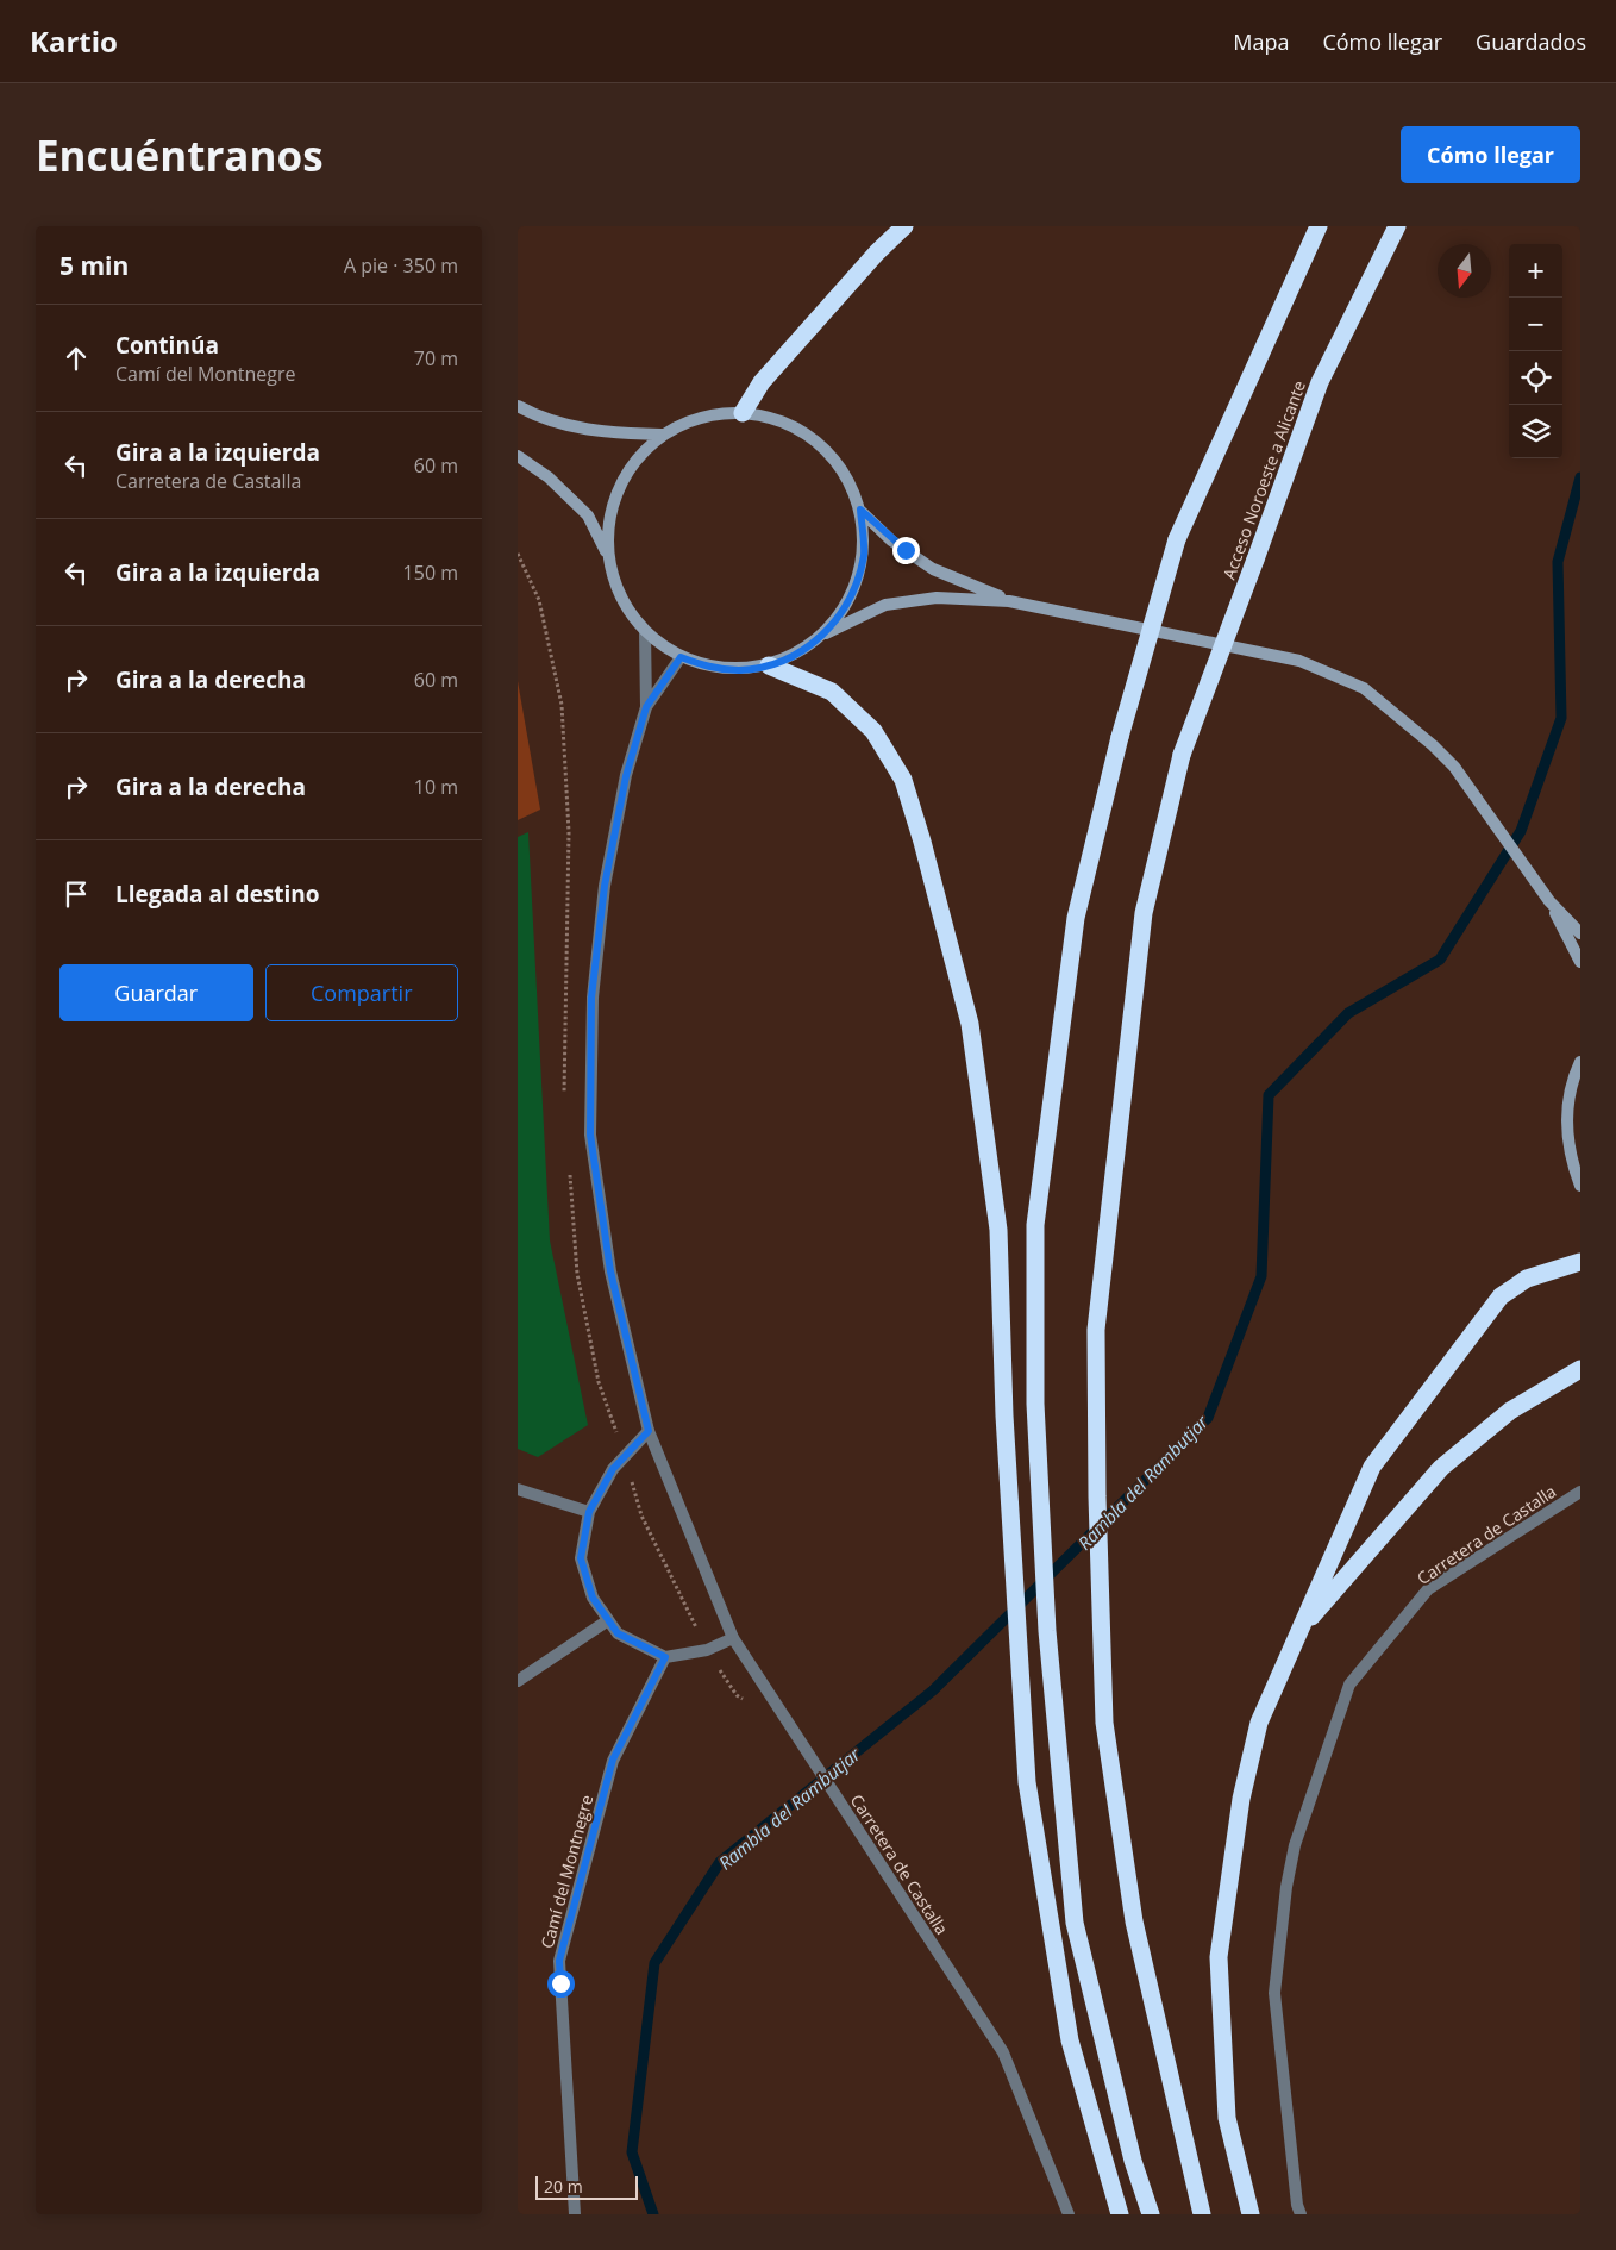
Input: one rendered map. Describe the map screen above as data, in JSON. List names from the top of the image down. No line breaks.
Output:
{"streets":{"highway":["Acceso Noroeste a Alicante"],"street":["Carretera de Castalla","Camí del Montnegre"]},"water":["Rambla del Rambutjar"],"scale_bar":"20 m","north":"bottom","page":{"header":"Kartio","nav":["Mapa","Cómo llegar","Guardados"],"buttons":["Cómo llegar",["Guardar","Compartir"]],"title":"Encuéntranos","heading":["5 min","A pie · 350 m"],"map_buttons":["+","−"],"list":[["Continúa","Camí del Montnegre","70 m"],["Gira a la izquierda","Carretera de Castalla","60 m"],["Gira a la izquierda","150 m"],["Gira a la derecha","60 m"],["Gira a la derecha","10 m"],"Llegada al destino"],"scale":"20 m"}}
